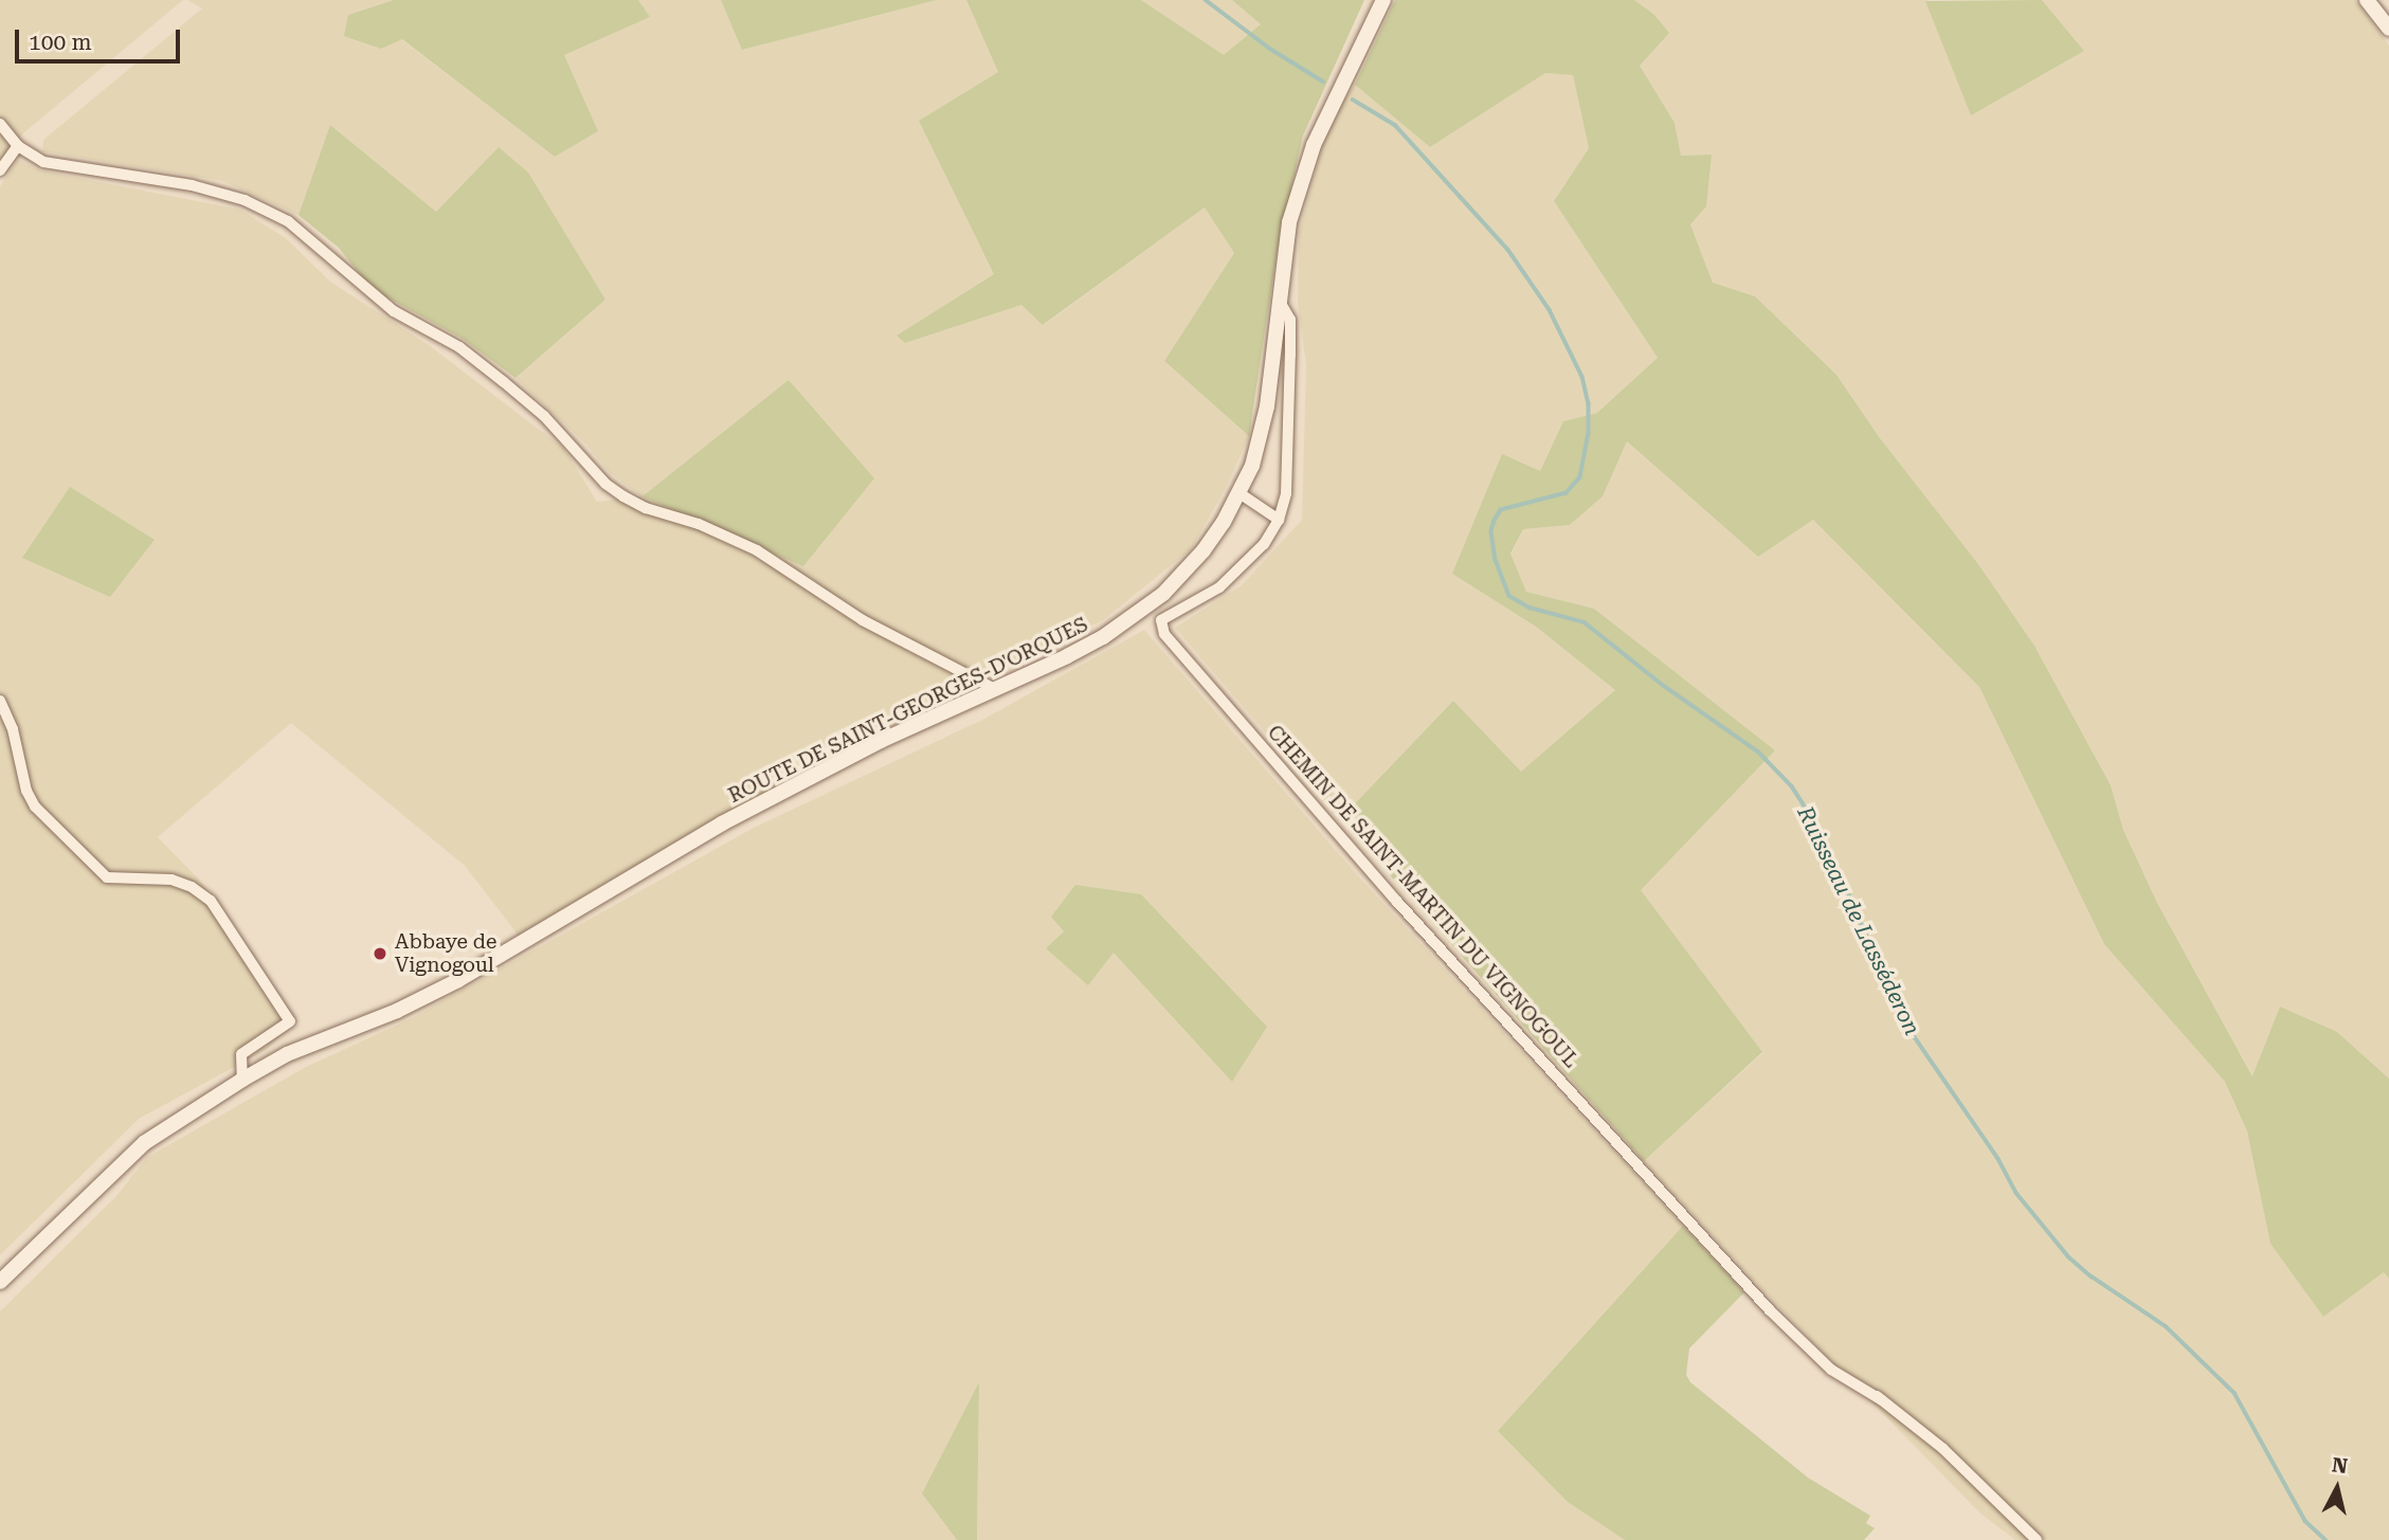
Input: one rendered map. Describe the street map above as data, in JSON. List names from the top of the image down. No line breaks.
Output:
{"streets":{"street":["ROUTE DE SAINT-GEORGES-D'ORQUES","CHEMIN DE SAINT-MARTIN DU VIGNOGOUL"]},"crossings":[["ROUTE DE SAINT-GEORGES-D'ORQUES","CHEMIN DE SAINT-MARTIN DU VIGNOGOUL"]],"water":["Ruisseau de Lasséderon"],"places":["Abbaye de Vignogoul"],"scale_bar":"100 m","north":"top"}
